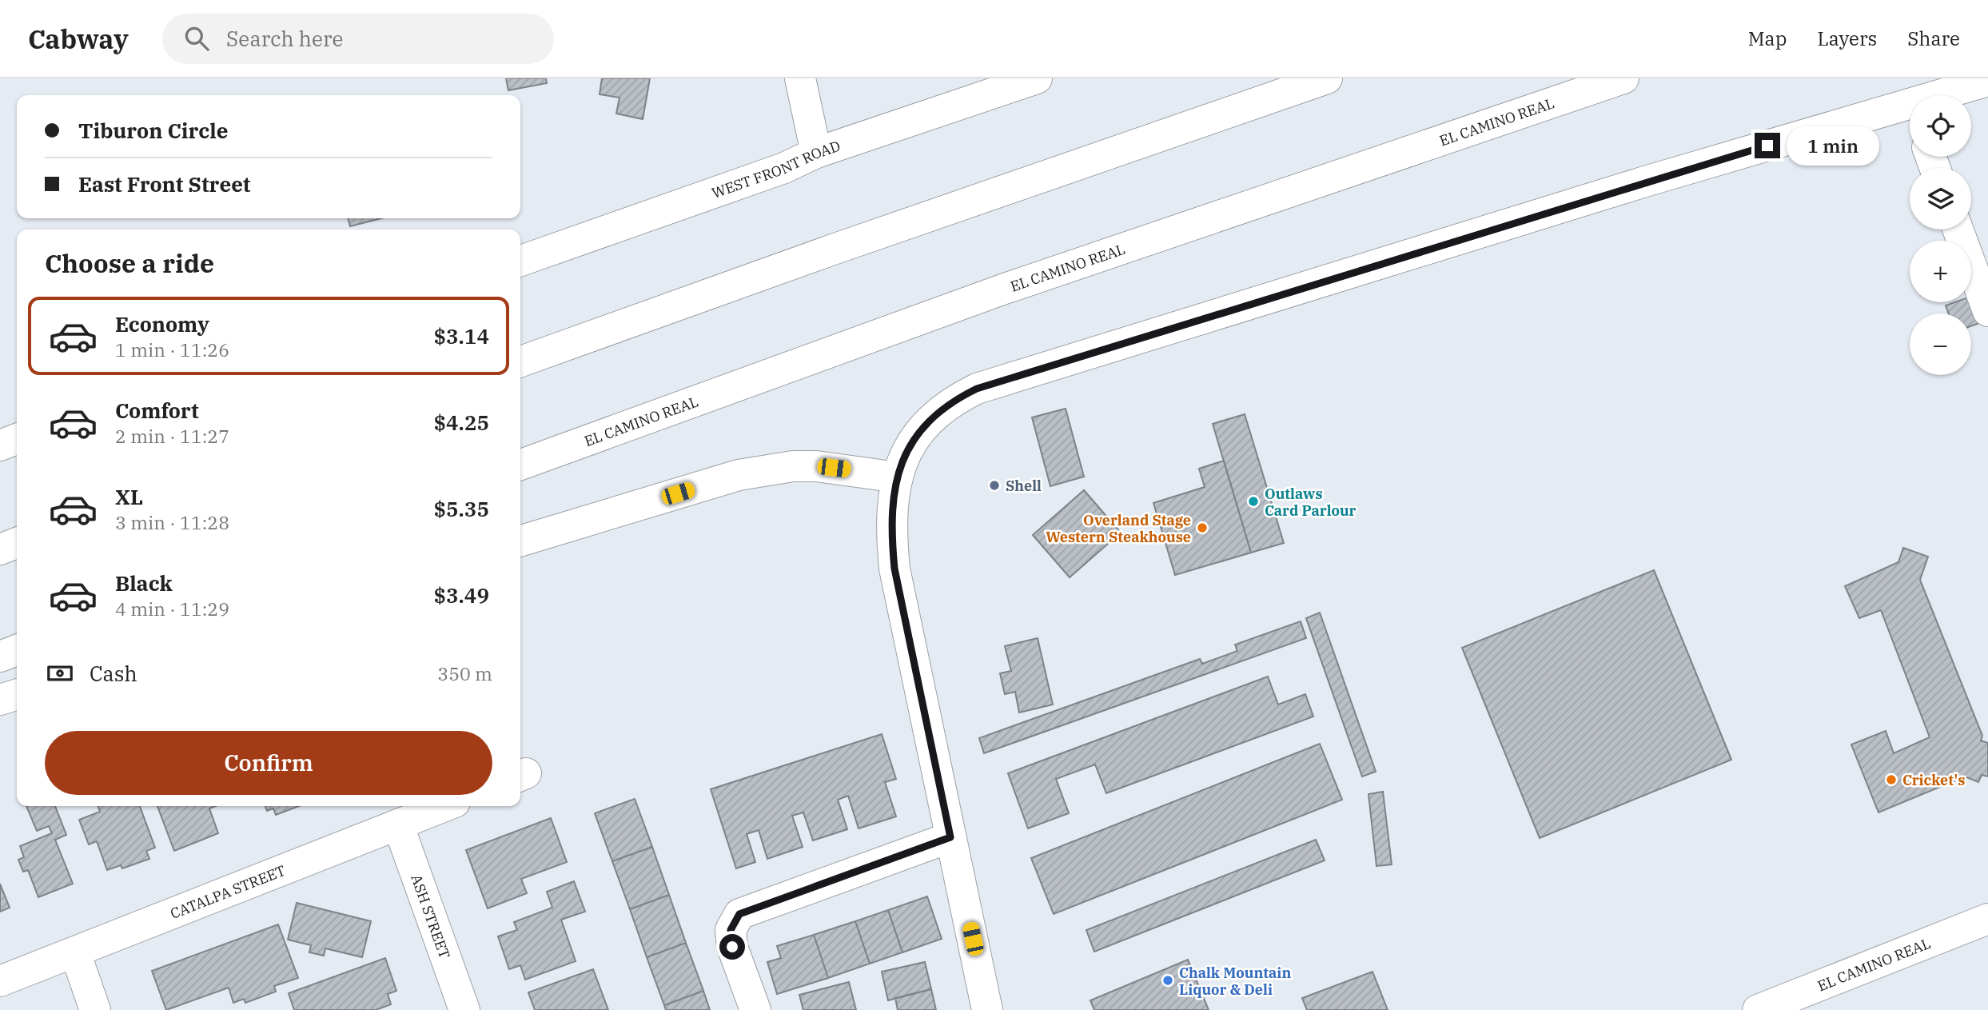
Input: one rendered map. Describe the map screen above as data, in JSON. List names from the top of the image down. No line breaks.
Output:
{"streets":{"main road":["EL CAMINO REAL","WEST FRONT ROAD","CATALPA STREET","ASH STREET"]},"crossings":[["CATALPA STREET","ASH STREET"]],"places":["Shell","Outlaws Card Parlour","Overland Stage Western Steakhouse","Cricket's","Chalk Mountain Liquor & Deli"],"page":{"header":"Cabway","search":"Search here","nav":["Map","Layers","Share"],"map_buttons":["+","−"],"banner":["Tiburon Circle","East Front Street"],"bubble":"1 min","heading":"Choose a ride","list":[{"name":"Economy","note":"1 min · 11:26","value":"$3.14"},{"name":"Comfort","note":"2 min · 11:27","value":"$4.25"},{"name":"XL","note":"3 min · 11:28","value":"$5.35"},{"name":"Black","note":"4 min · 11:29","value":"$3.49"}],"pay":["Cash","350 m"],"buttons":"Confirm"}}
